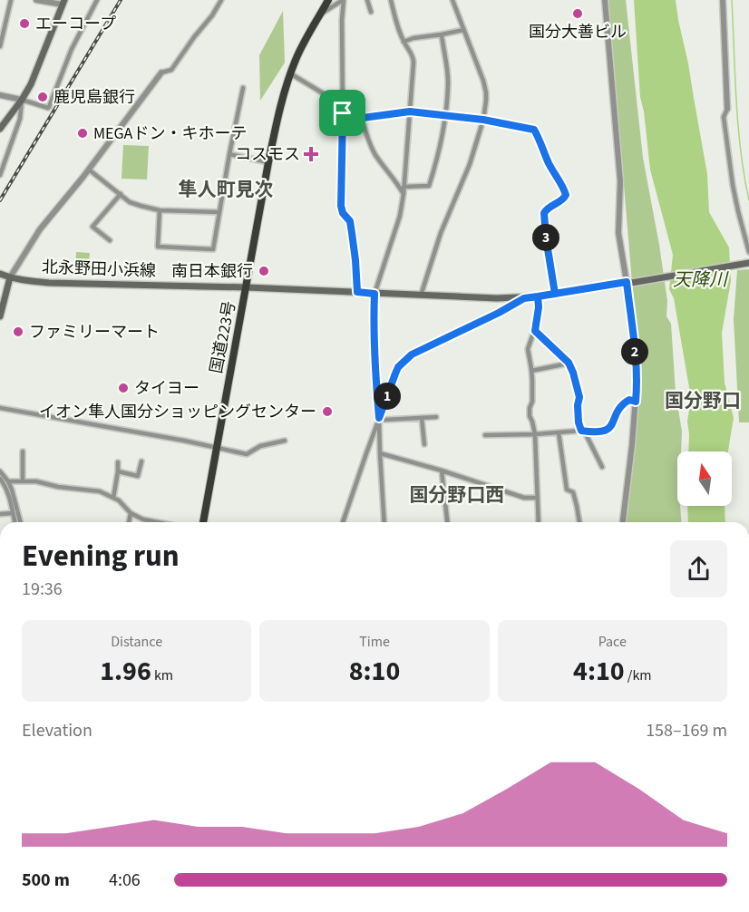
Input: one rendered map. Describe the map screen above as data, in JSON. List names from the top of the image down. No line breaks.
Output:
{"streets":{"highway":["国道223号"],"main road":["北永野田小浜線"]},"crossings":[["北永野田小浜線","国道223号"]],"districts":["隼人町見次","国分野口","国分野口西"],"water":["天降川"],"places":{"other":["国分大善ビル","エーコープ","鹿児島銀行","MEGAドン・キホーテ","南日本銀行","ファミリーマート","タイヨー","イオン隼人国分ショッピングセンター"],"health":["コスモス"]},"north":"top","page":{"pins":["3","2","1"],"heading":["Evening run","19:36"],"stats":[["Distance","1.96 km"],["Time","8:10"],["Pace","4:10 /km"]],"chart":["Elevation","158–169 m"],"list":[{"name":"500 m","note":"4:06"}]}}
